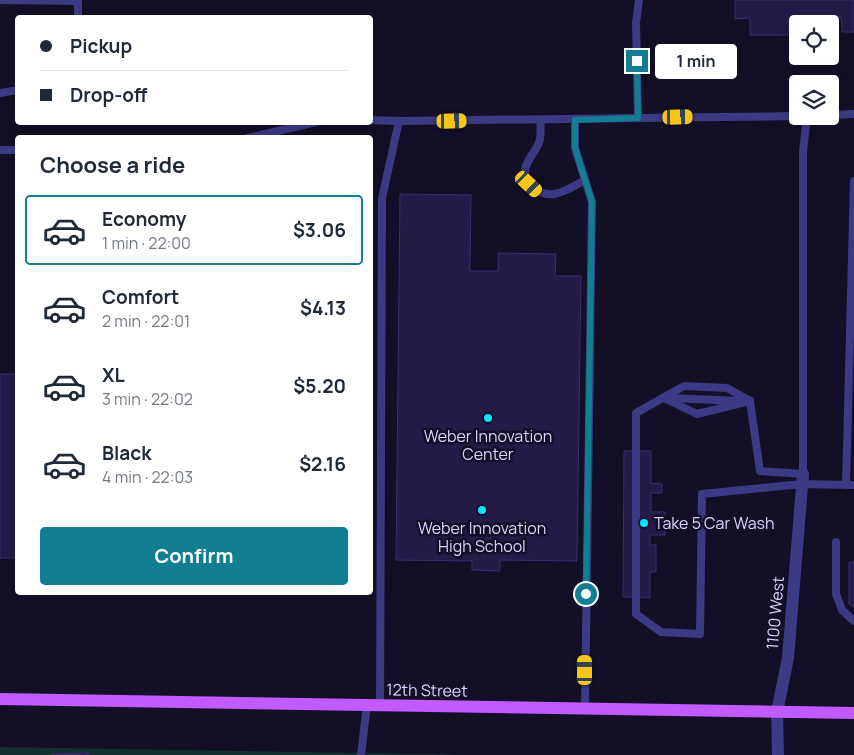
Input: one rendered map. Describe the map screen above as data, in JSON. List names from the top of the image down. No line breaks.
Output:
{"streets":{"main road":["12th Street"],"street":["1100 West"]},"crossings":[["1100 West","12th Street"]],"places":["Weber Innovation Center","Weber Innovation High School","Take 5 Car Wash"],"page":{"banner":["Pickup","Drop-off"],"bubble":"1 min","heading":"Choose a ride","list":[{"name":"Economy","note":"1 min · 22:00","value":"$3.06"},{"name":"Comfort","note":"2 min · 22:01","value":"$4.13"},{"name":"XL","note":"3 min · 22:02","value":"$5.20"},{"name":"Black","note":"4 min · 22:03","value":"$2.16"}],"buttons":"Confirm"}}
